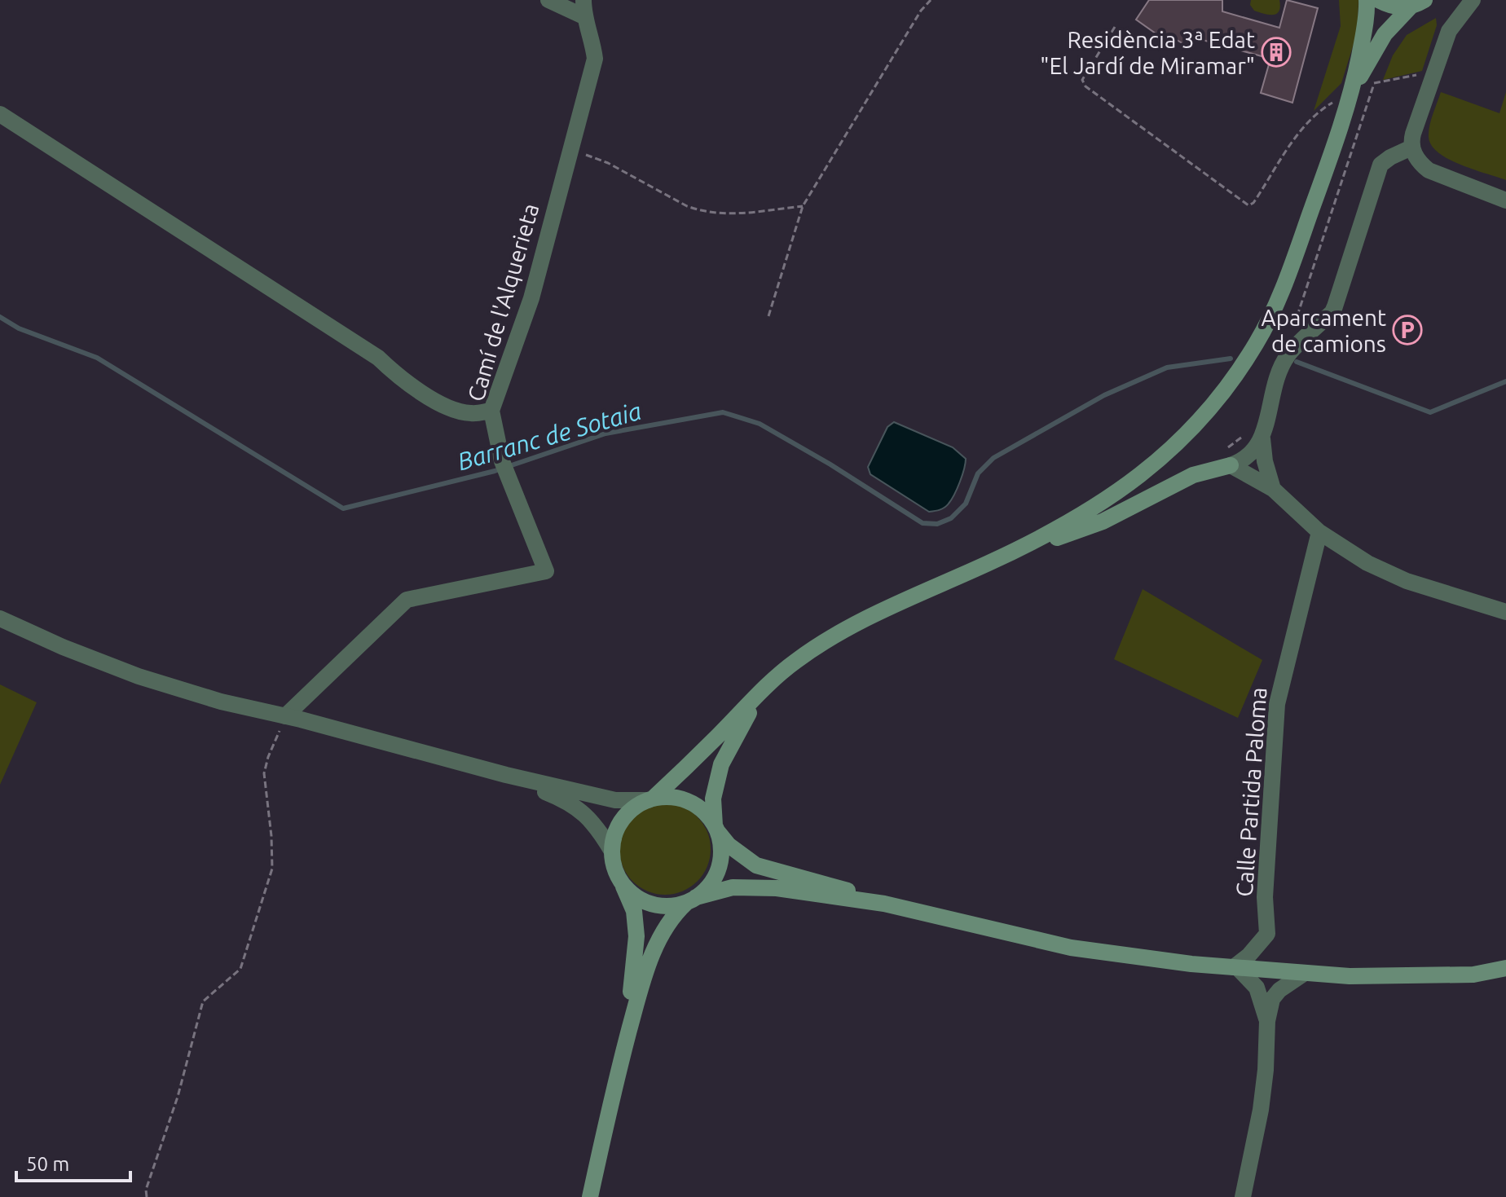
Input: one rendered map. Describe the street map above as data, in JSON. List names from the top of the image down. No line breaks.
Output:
{"streets":{"street":["Camí de l'Alquerieta","Calle Partida Paloma"]},"water":["Barranc de Sotaia"],"places":{"building":["Residència 3ª Edat \"El Jardí de Miramar\""],"parking":["Aparcament de camions"]},"scale_bar":"50 m"}
